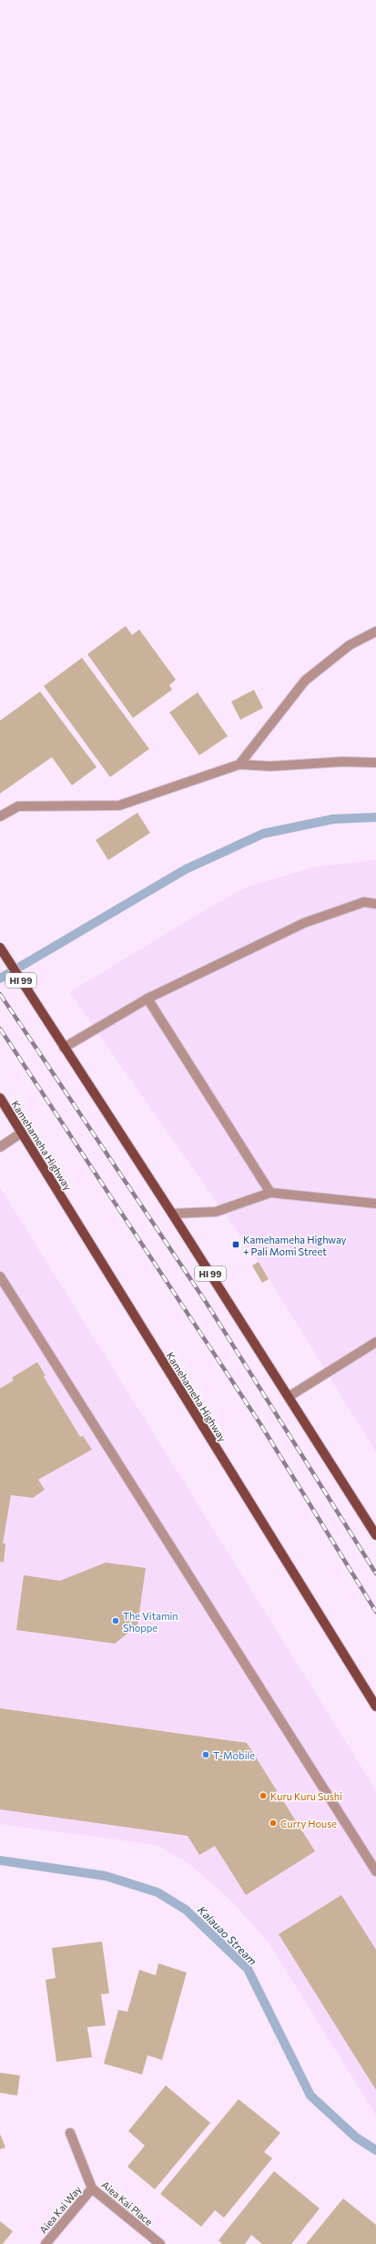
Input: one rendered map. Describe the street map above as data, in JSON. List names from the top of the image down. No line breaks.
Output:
{"streets":{"main road":["HI 99","Kamehameha Highway"],"street":["Aiea Kai Place","Aiea Kai Way"]},"crossings":[["Aiea Kai Place","Aiea Kai Way"]],"water":["Kalauao Stream"],"places":{"transit":["Kamehameha Highway + Pali Momi Street"],"other":["The Vitamin Shoppe","T-Mobile","Kuru Kuru Sushi","Curry House"]}}
